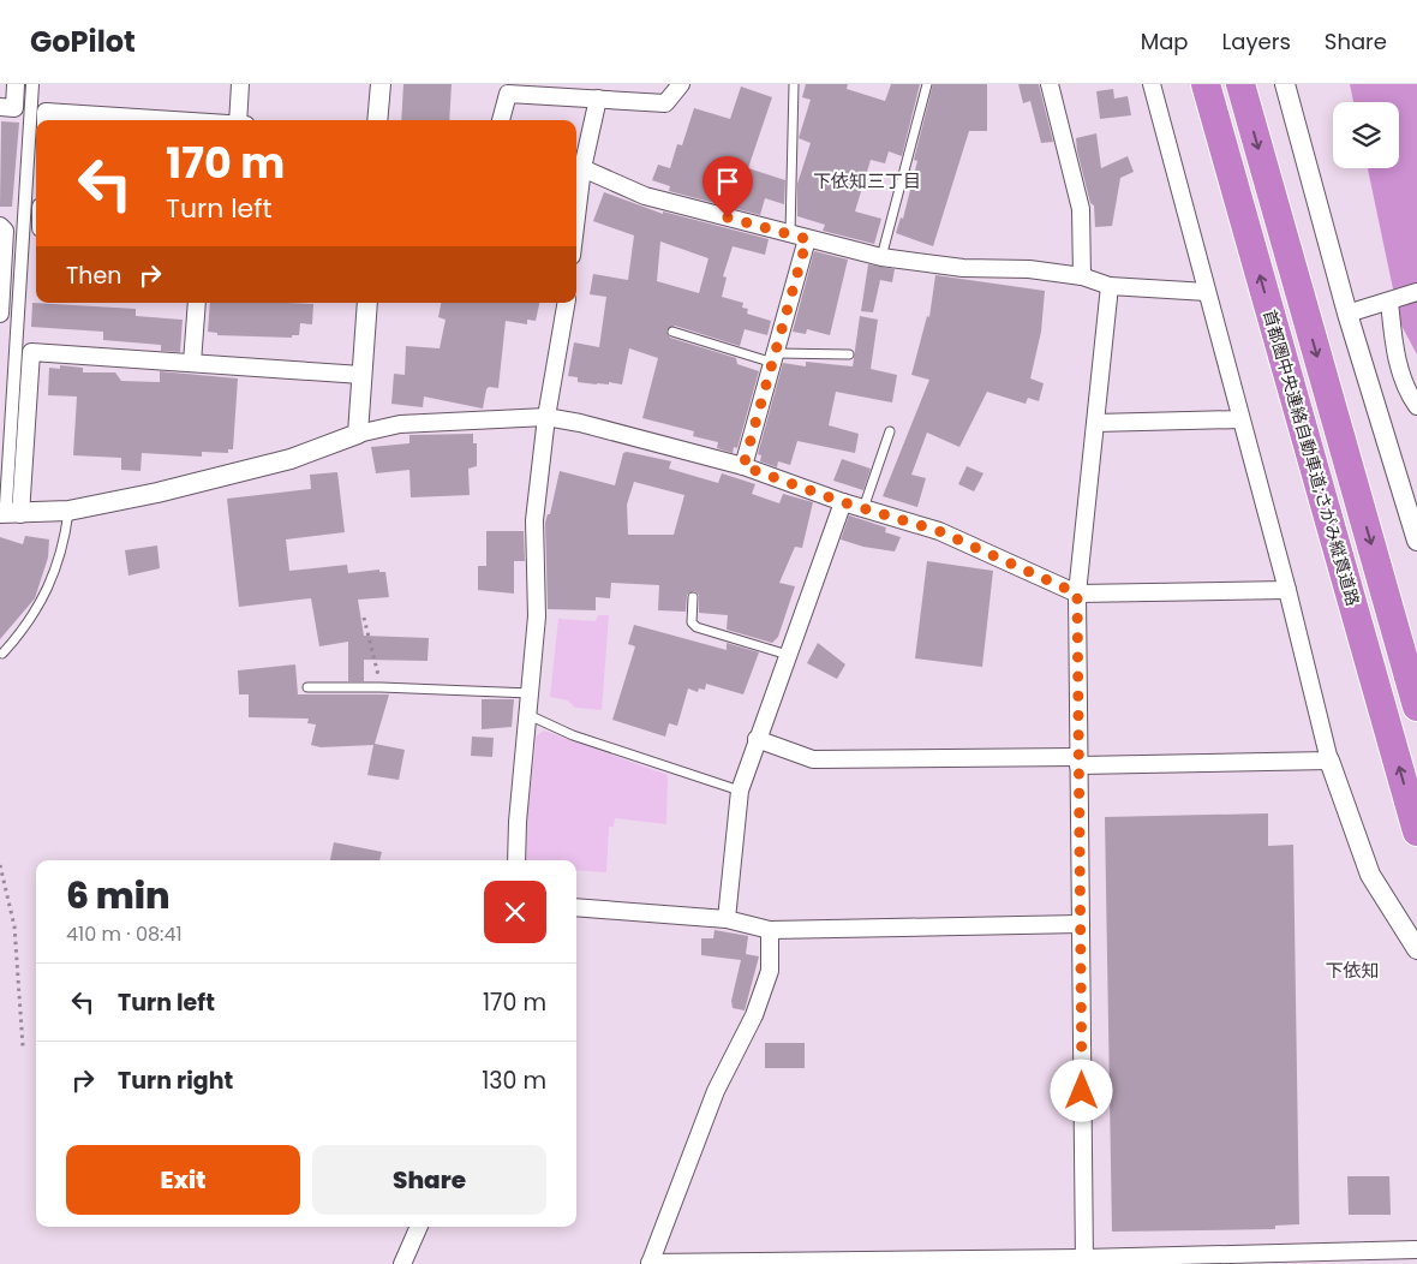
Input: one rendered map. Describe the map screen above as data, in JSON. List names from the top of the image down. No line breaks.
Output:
{"streets":{"highway":["首都圏中央連絡自動車道;さがみ縦貫道路"]},"districts":["下依知三丁目","下依知"],"page":{"header":"GoPilot","nav":["Map","Layers","Share"],"turn":["170 m","Turn left"],"then":"Then","heading":["6 min","410 m · 08:41"],"list":[{"name":"Turn left","value":"170 m"},{"name":"Turn right","value":"130 m"}],"buttons":["Exit","Share"]}}
